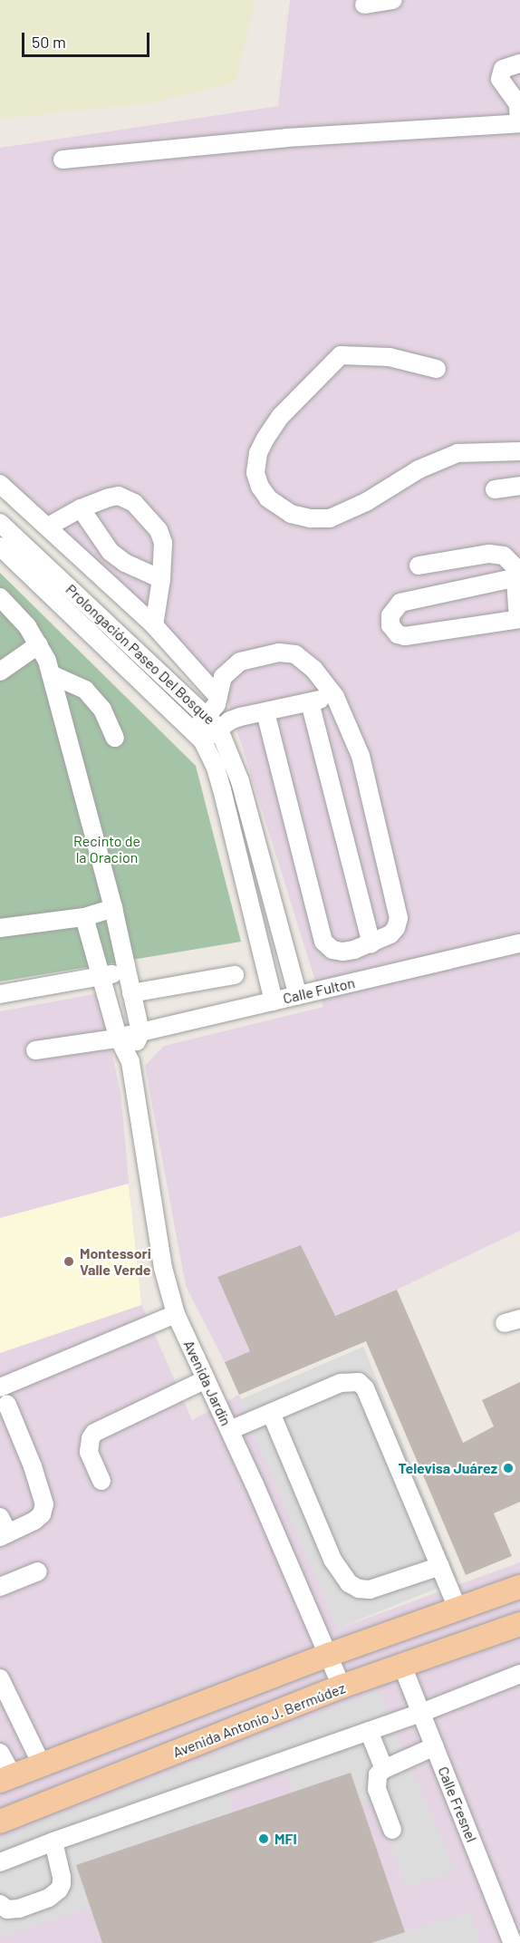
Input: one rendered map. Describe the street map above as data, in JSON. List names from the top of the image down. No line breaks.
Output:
{"streets":{"main road":["Avenida Antonio J. Bermúdez"],"street":["Prolongación Paseo Del Bosque","Calle Fulton","Avenida Jardín","Calle Fresnel"]},"crossings":[["Prolongación Paseo Del Bosque","Calle Fulton"],["Calle Fulton","Avenida Jardín"],["Avenida Jardín","Avenida Antonio J. Bermúdez"],["Avenida Antonio J. Bermúdez","Calle Fresnel"]],"parks":["Recinto de la Oracion"],"places":["Montessori Valle Verde","Televisa Juárez","MFI"],"scale_bar":"50 m"}
